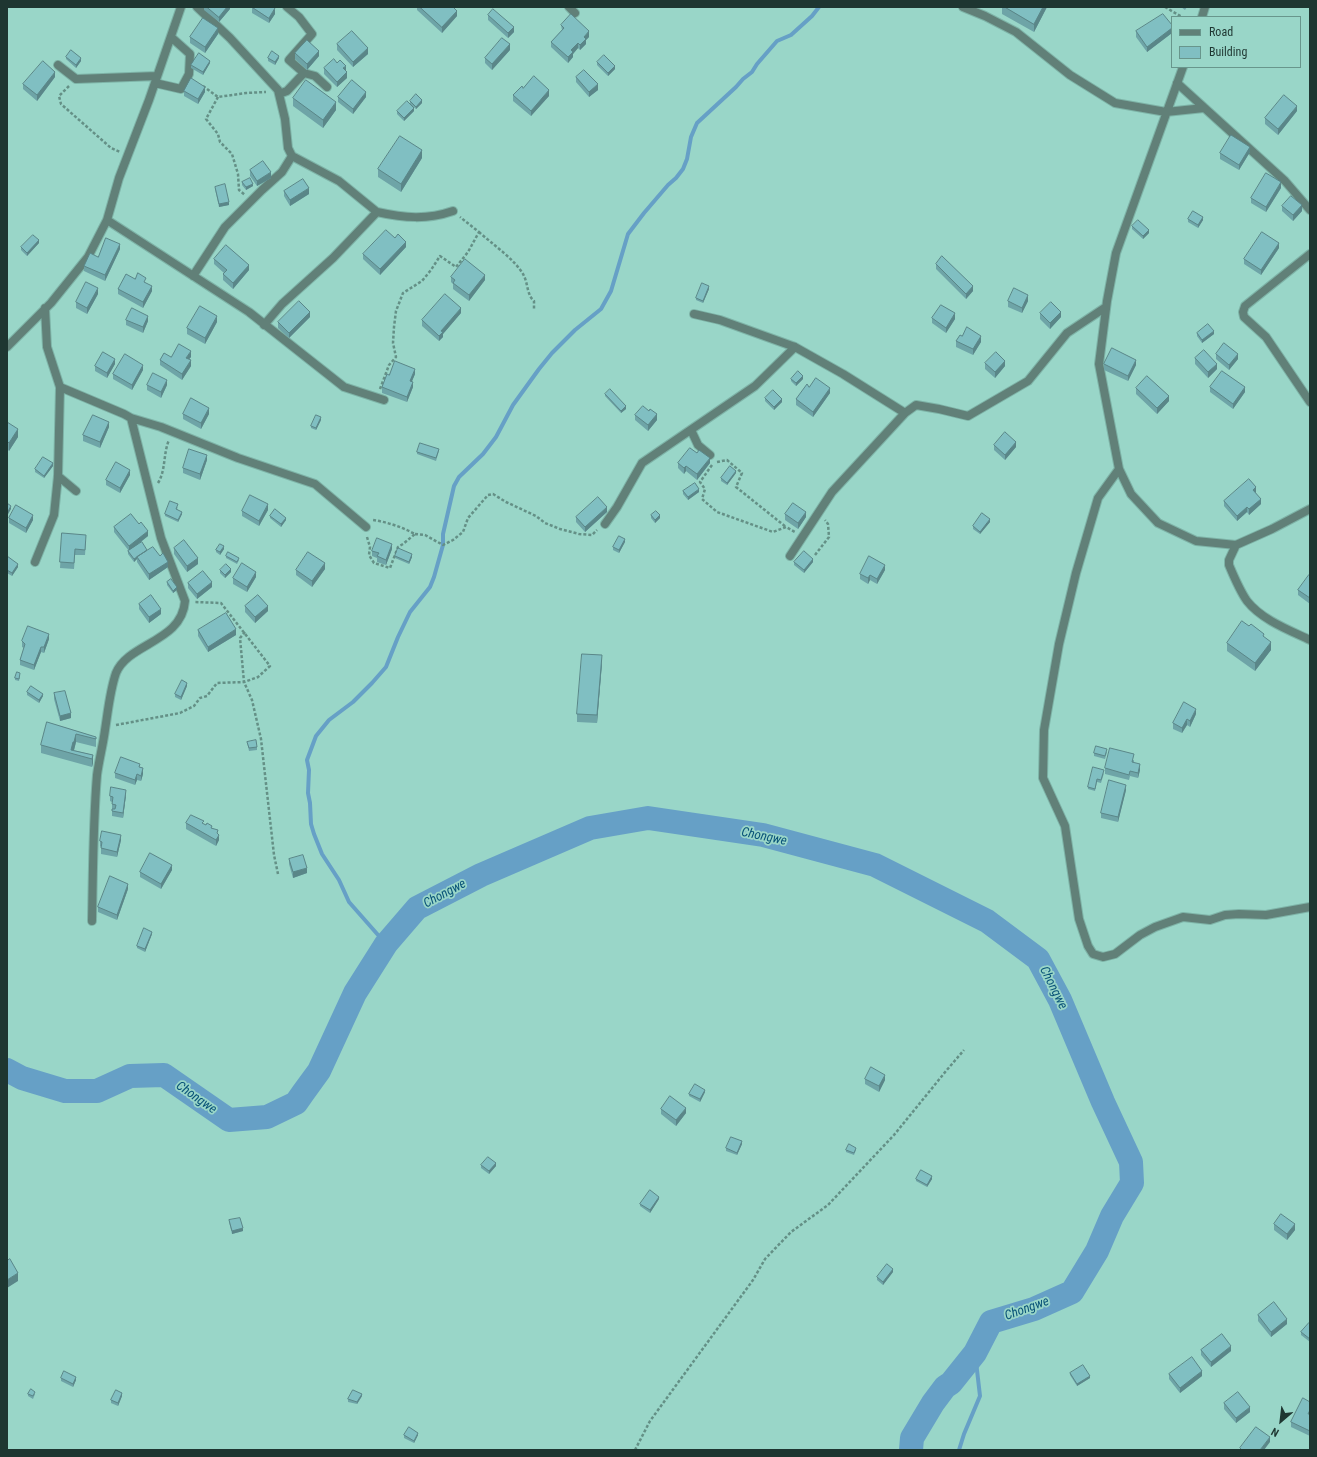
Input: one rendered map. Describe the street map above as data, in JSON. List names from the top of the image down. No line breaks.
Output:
{"water":["Chongwe"],"legend":["Road","Building"],"north":"bottom left"}
